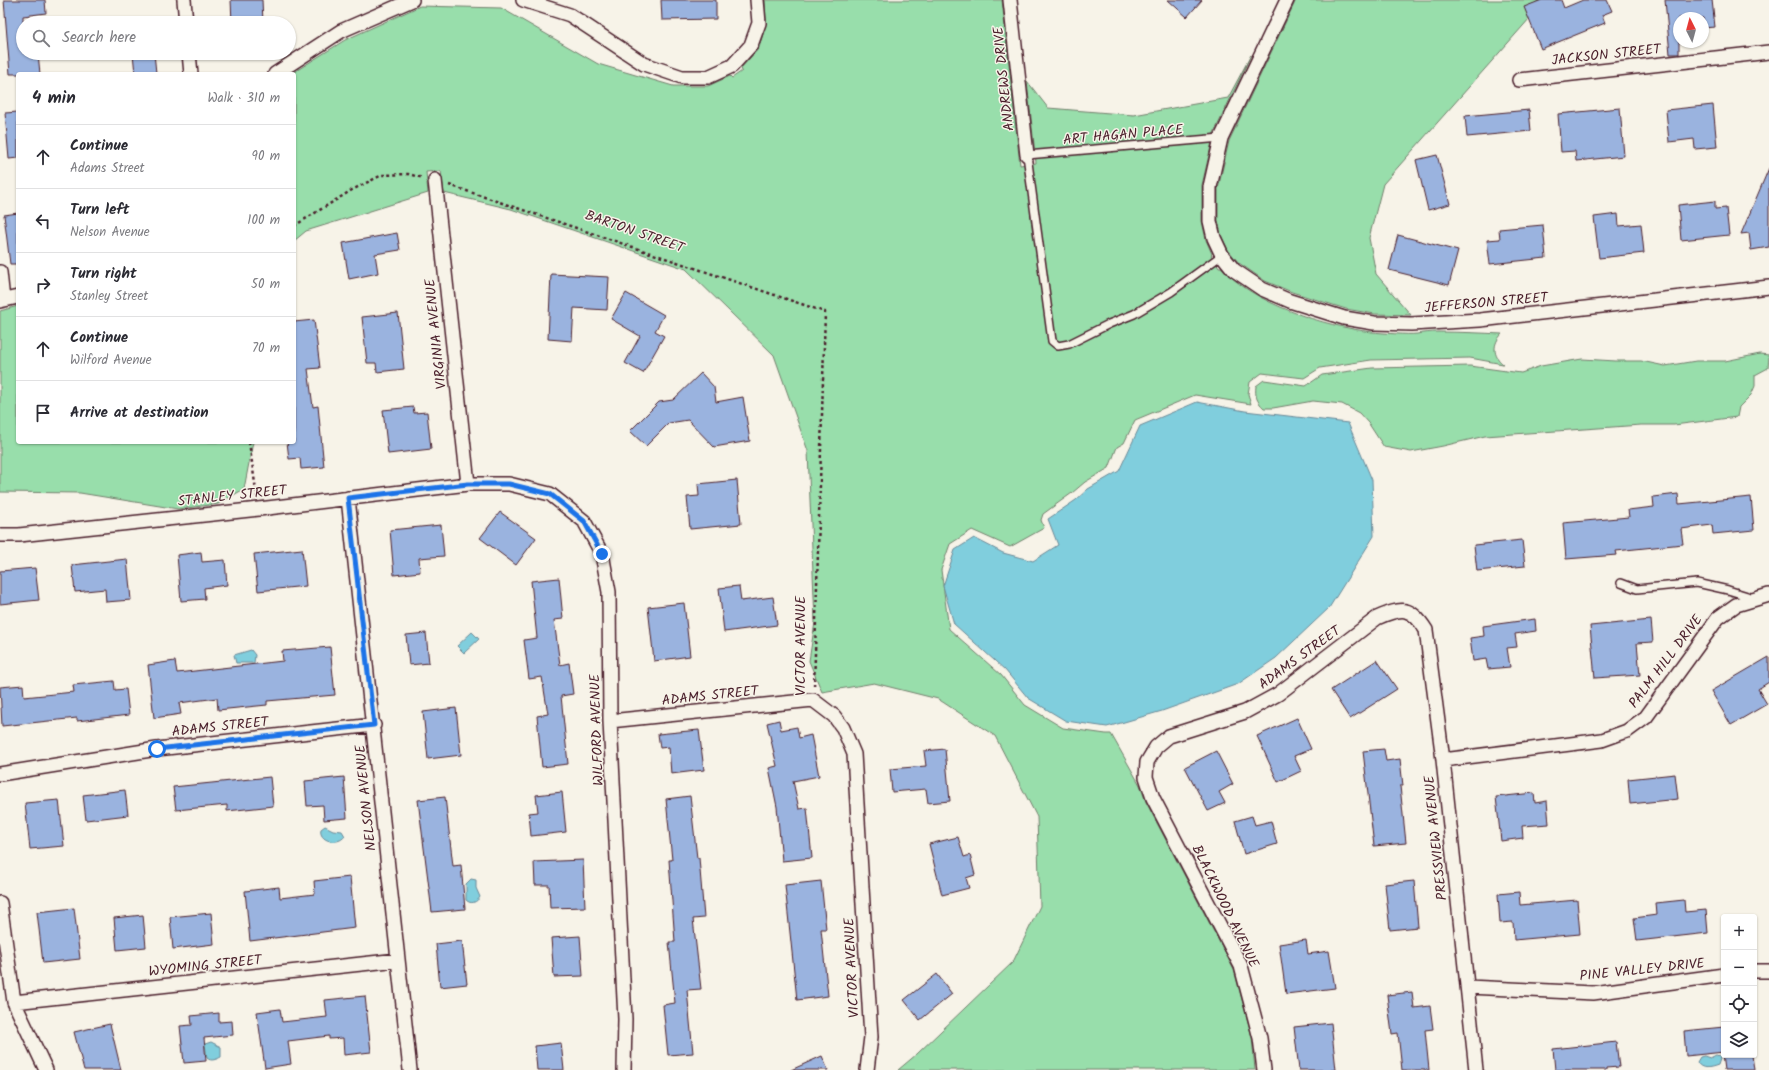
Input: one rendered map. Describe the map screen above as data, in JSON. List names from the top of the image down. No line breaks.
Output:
{"streets":{"street":["JACKSON STREET","ANDREWS DRIVE","JEFFERSON STREET","VIRGINIA AVENUE","STANLEY STREET","VICTOR AVENUE","ADAMS STREET","PALM HILL DRIVE","WILFORD AVENUE","NELSON AVENUE","PRESSVIEW AVENUE","BLACKWOOD AVENUE","WYOMING STREET","PINE VALLEY DRIVE"],"lane":["ART HAGAN PLACE"],"path":["BARTON STREET"]},"crossings":[["ANDREWS DRIVE","ART HAGAN PLACE"],["BARTON STREET","VIRGINIA AVENUE"],["BARTON STREET","VICTOR AVENUE"],["VIRGINIA AVENUE","STANLEY STREET"],["VIRGINIA AVENUE","WILFORD AVENUE"],["STANLEY STREET","WILFORD AVENUE"],["STANLEY STREET","NELSON AVENUE"],["VICTOR AVENUE","ADAMS STREET"],["ADAMS STREET","WILFORD AVENUE"],["ADAMS STREET","NELSON AVENUE"],["ADAMS STREET","PRESSVIEW AVENUE"],["ADAMS STREET","BLACKWOOD AVENUE"],["PALM HILL DRIVE","PRESSVIEW AVENUE"],["NELSON AVENUE","WYOMING STREET"],["PRESSVIEW AVENUE","PINE VALLEY DRIVE"]],"north":"top","page":{"search":"Search here","heading":["4 min","Walk · 310 m"],"list":[["Continue","Adams Street","90 m"],["Turn left","Nelson Avenue","100 m"],["Turn right","Stanley Street","50 m"],["Continue","Wilford Avenue","70 m"],"Arrive at destination"],"map_buttons":["+","−"]}}
